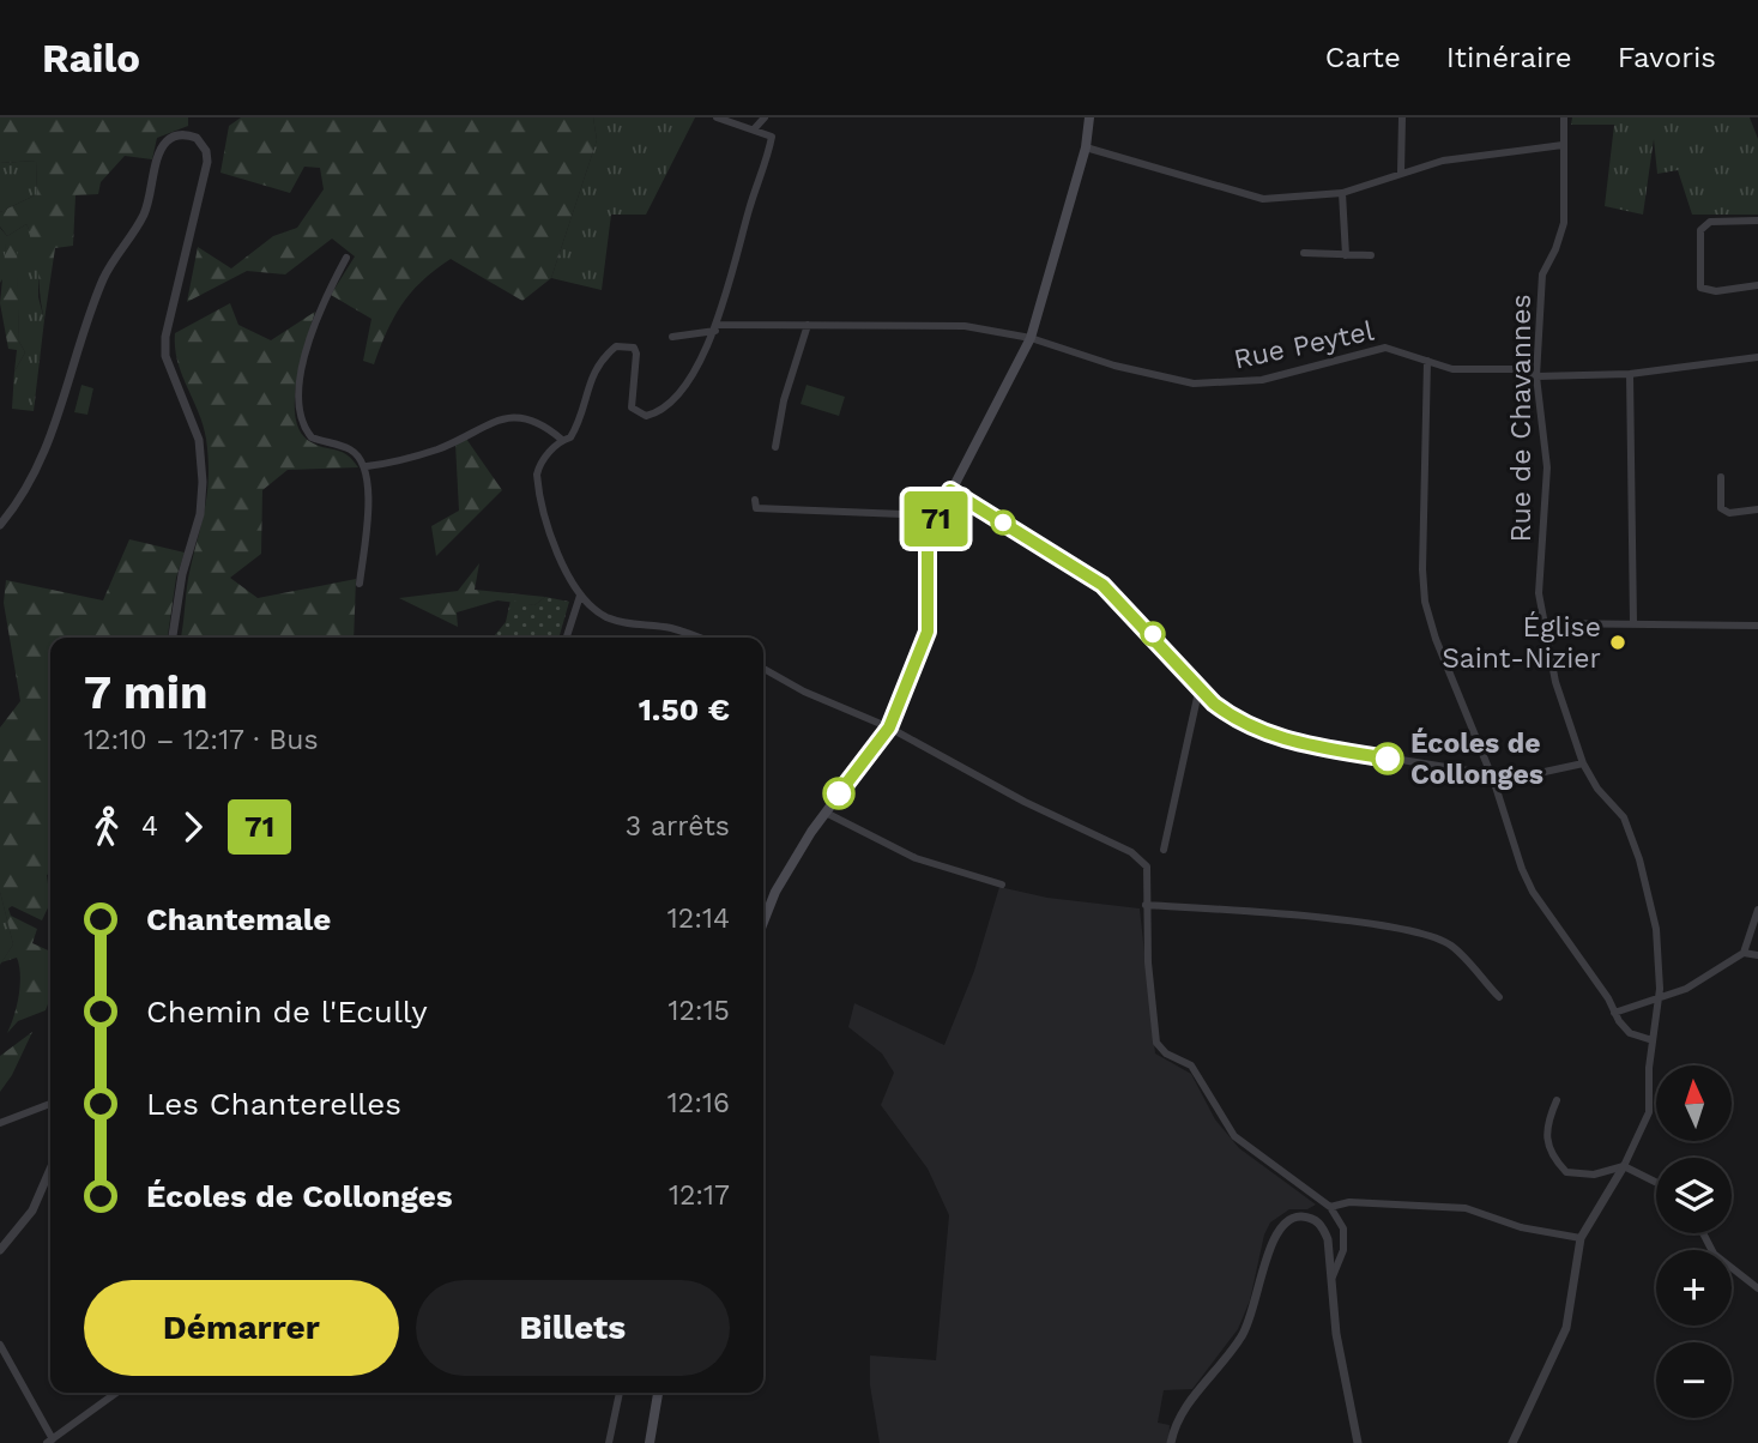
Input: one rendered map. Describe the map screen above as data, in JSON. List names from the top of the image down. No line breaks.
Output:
{"streets":{"street":["Rue Peytel","Rue de Chavannes"]},"crossings":[["Rue Peytel","Rue de Chavannes"]],"places":["Église Saint-Nizier","Écoles de Collonges"],"lines":["bus line 71"],"north":"top","page":{"header":"Railo","nav":["Carte","Itinéraire","Favoris"],"on_map":"71","heading":["7 min","12:10 – 12:17 · Bus","1.50 €"],"legs":["4","71","3 arrêts"],"list":[{"name":"Chantemale","value":"12:14"},{"name":"Chemin de l'Ecully","value":"12:15"},{"name":"Les Chanterelles","value":"12:16"},{"name":"Écoles de Collonges","value":"12:17"}],"map_buttons":["+","−"],"buttons":["Démarrer","Billets"]}}
